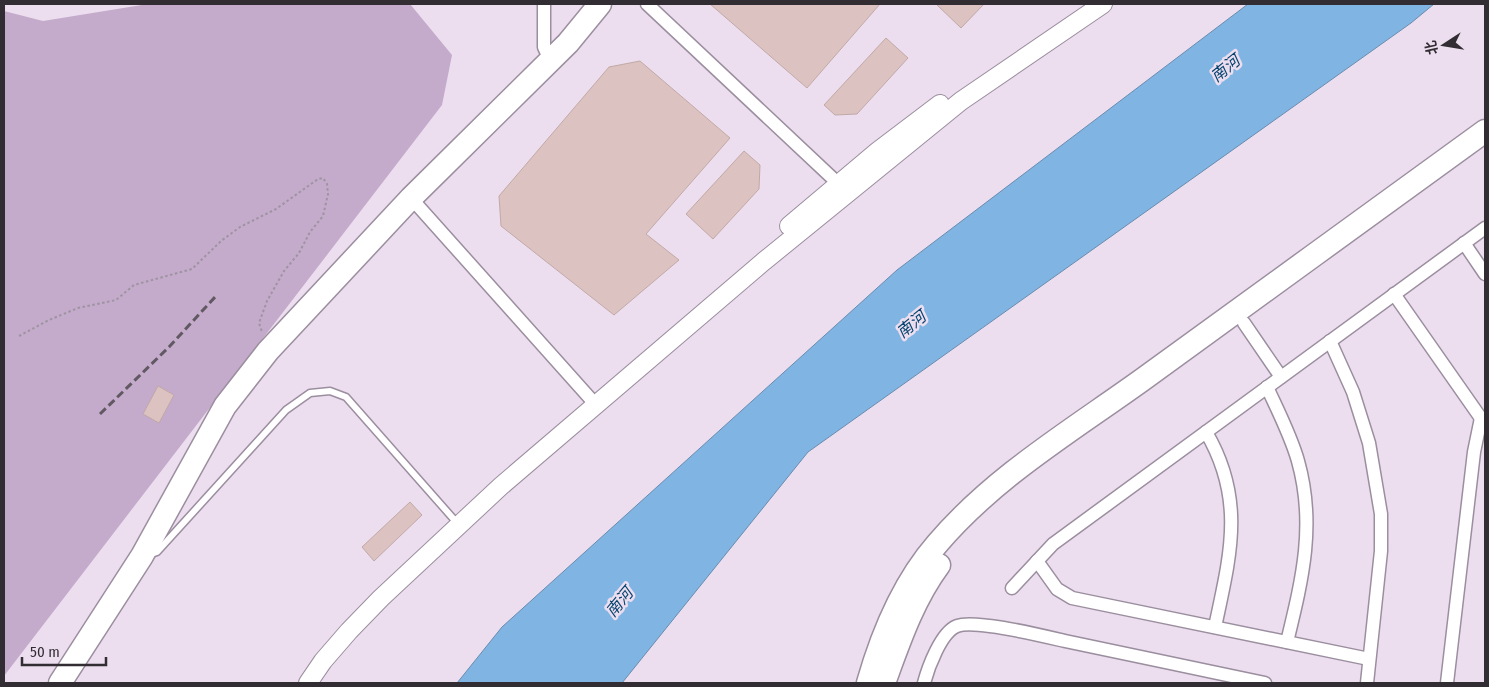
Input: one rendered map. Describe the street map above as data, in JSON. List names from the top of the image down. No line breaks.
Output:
{"water":["南河"],"scale_bar":"50 m","north":"left"}
